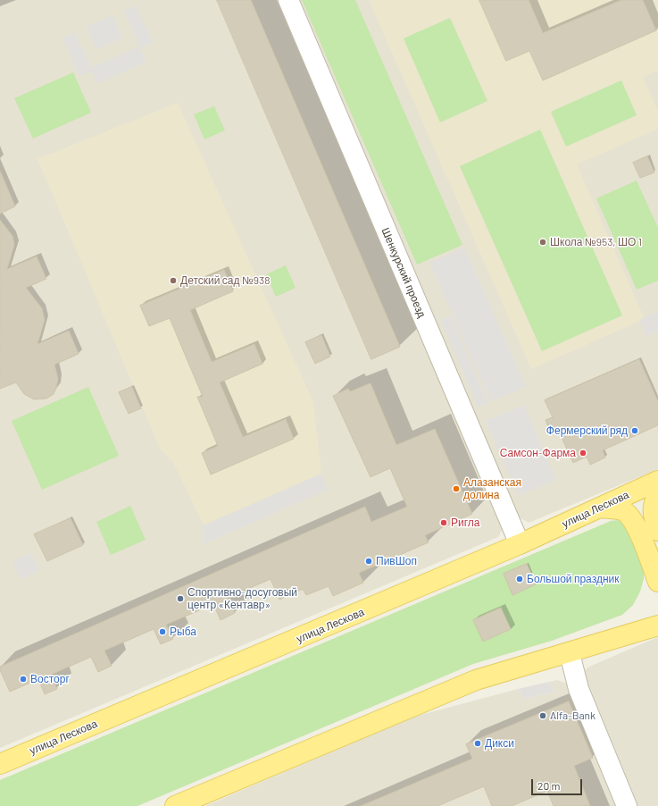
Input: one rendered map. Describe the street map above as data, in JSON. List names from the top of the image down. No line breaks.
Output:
{"streets":{"main road":["улица Лескова"],"street":["Шенкурский проезд"]},"crossings":[["Шенкурский проезд","улица Лескова"]],"places":["Школа №953, ШО 1","Детский сад №938","Фермерский ряд","Самсон-Фарма","Алазанская долина","Ригла","ПивШоп","Большой праздник","Спортивно-досуговый центр «Кентавр»","Рыба","Восторг","Alfa-Bank","Дикси"],"scale_bar":"20 m"}
